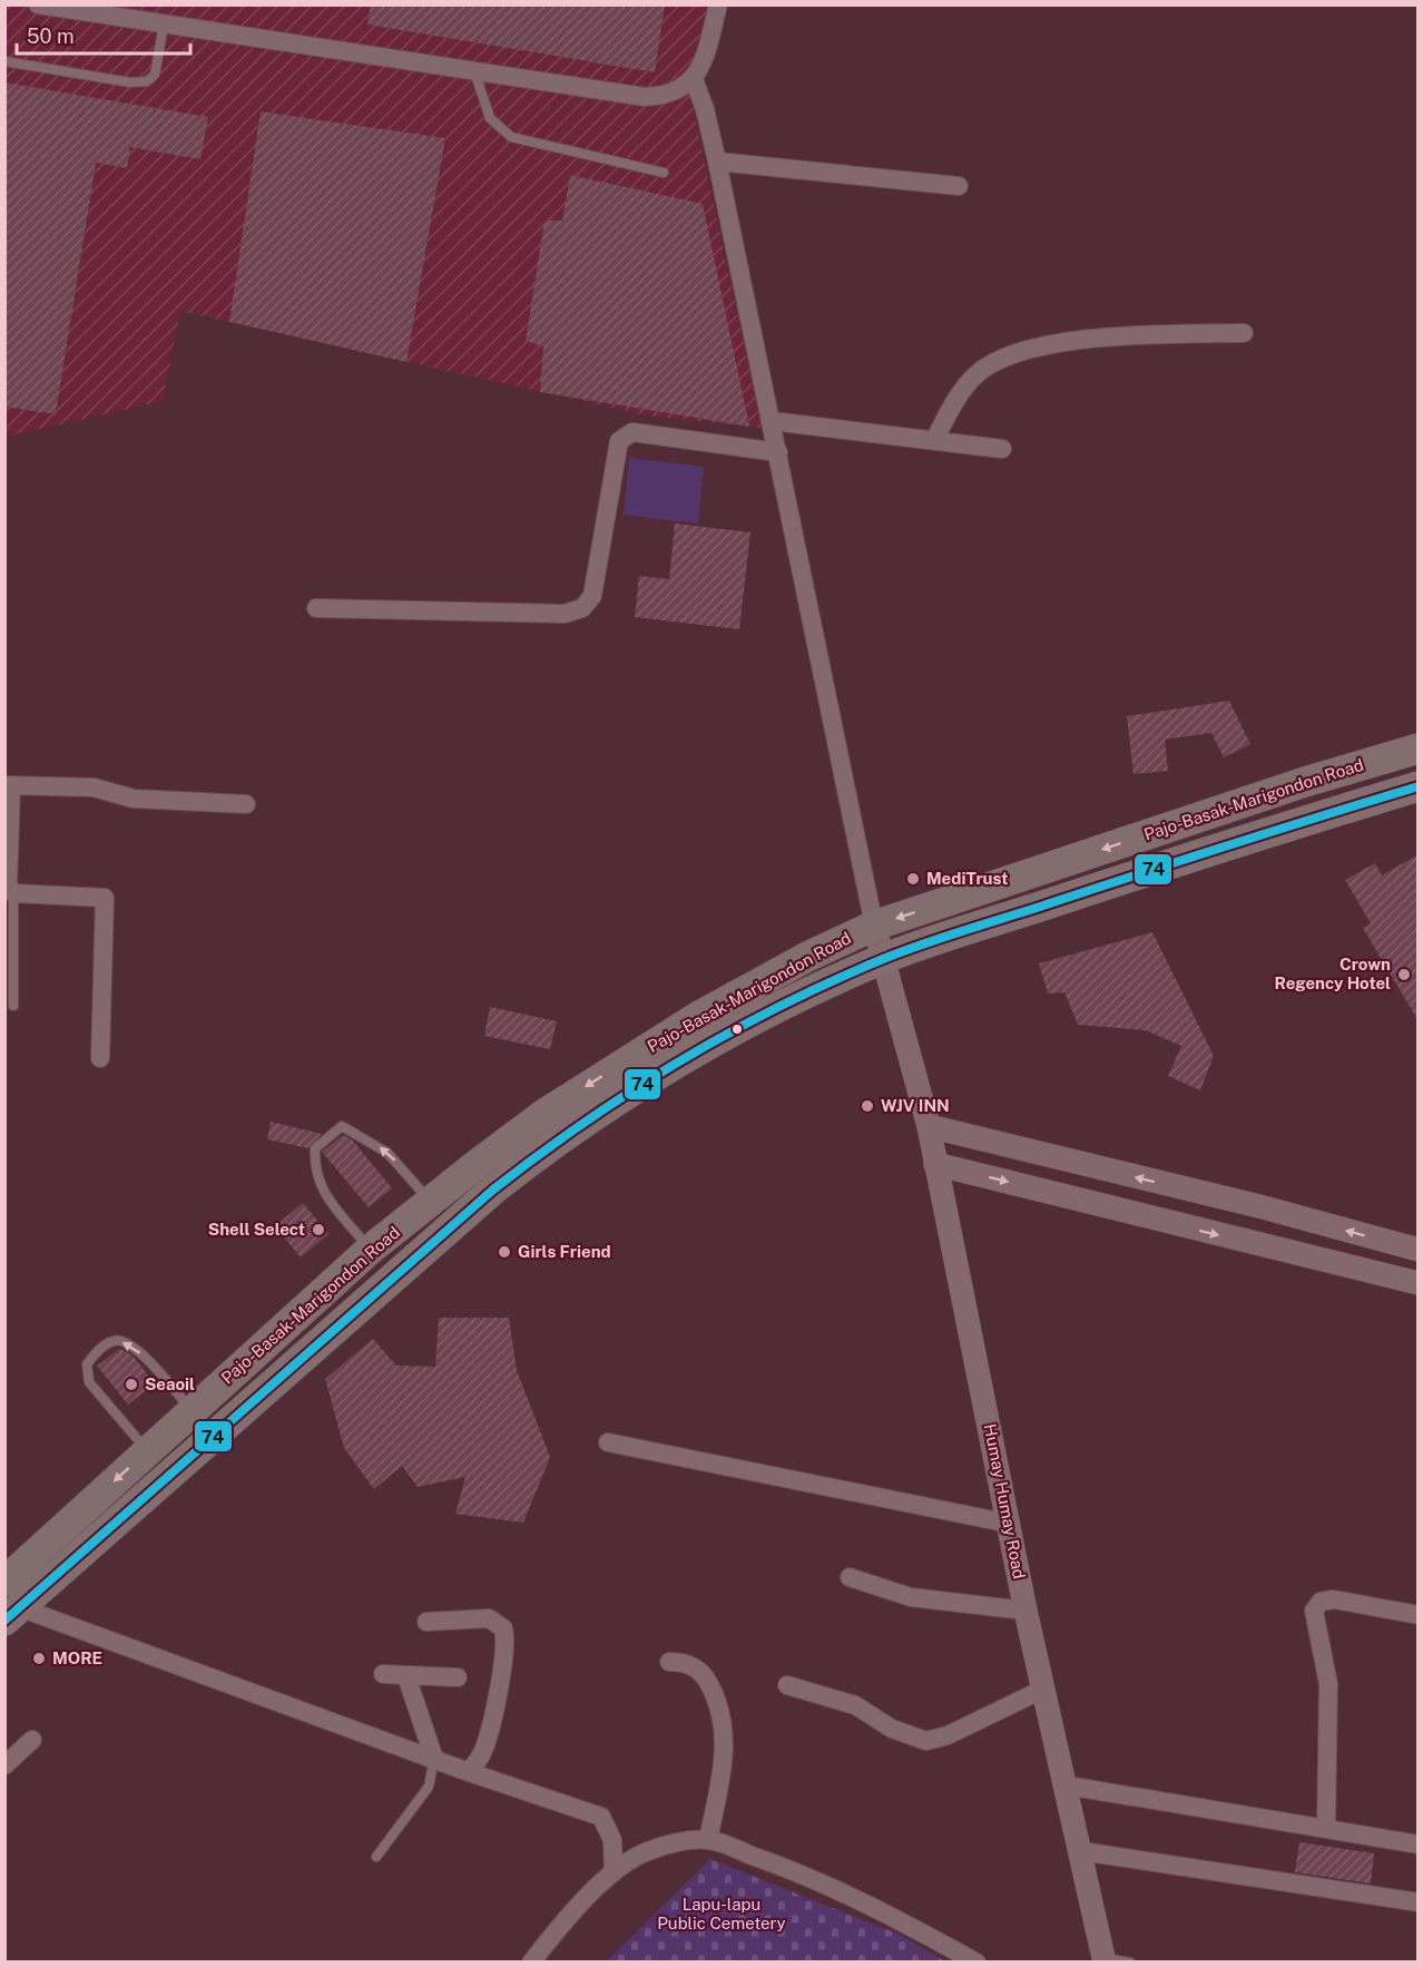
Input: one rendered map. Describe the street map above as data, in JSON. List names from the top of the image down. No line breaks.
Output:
{"streets":{"main road":["Pajo-Basak-Marigondon Road"],"street":["Humay Humay Road"]},"crossings":[["Pajo-Basak-Marigondon Road","Humay Humay Road"]],"parks":["Lapu-lapu Public Cemetery"],"places":["MediTrust","Crown Regency Hotel","WJV INN","Shell Select","Girls Friend","Seaoil","MORE"],"lines":["transit line 74"],"scale_bar":"50 m"}
